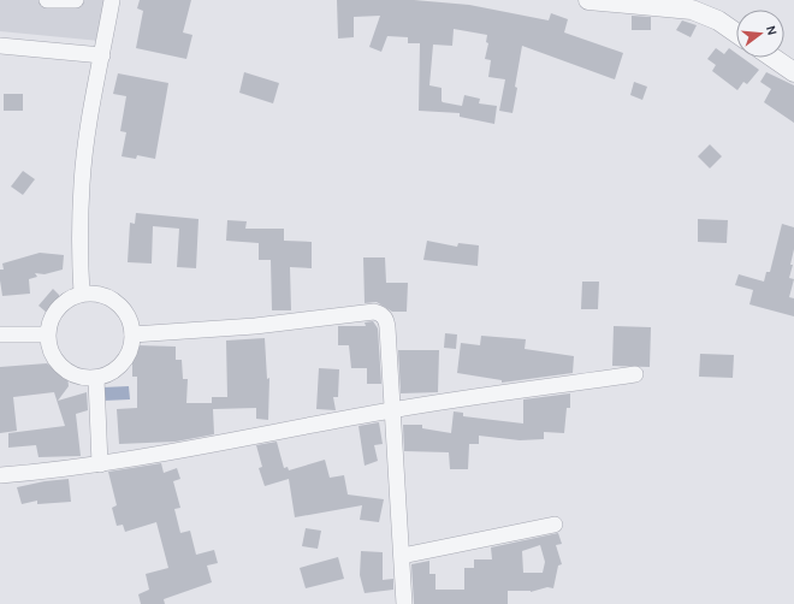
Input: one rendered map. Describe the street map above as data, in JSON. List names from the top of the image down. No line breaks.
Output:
{"north":"right"}
